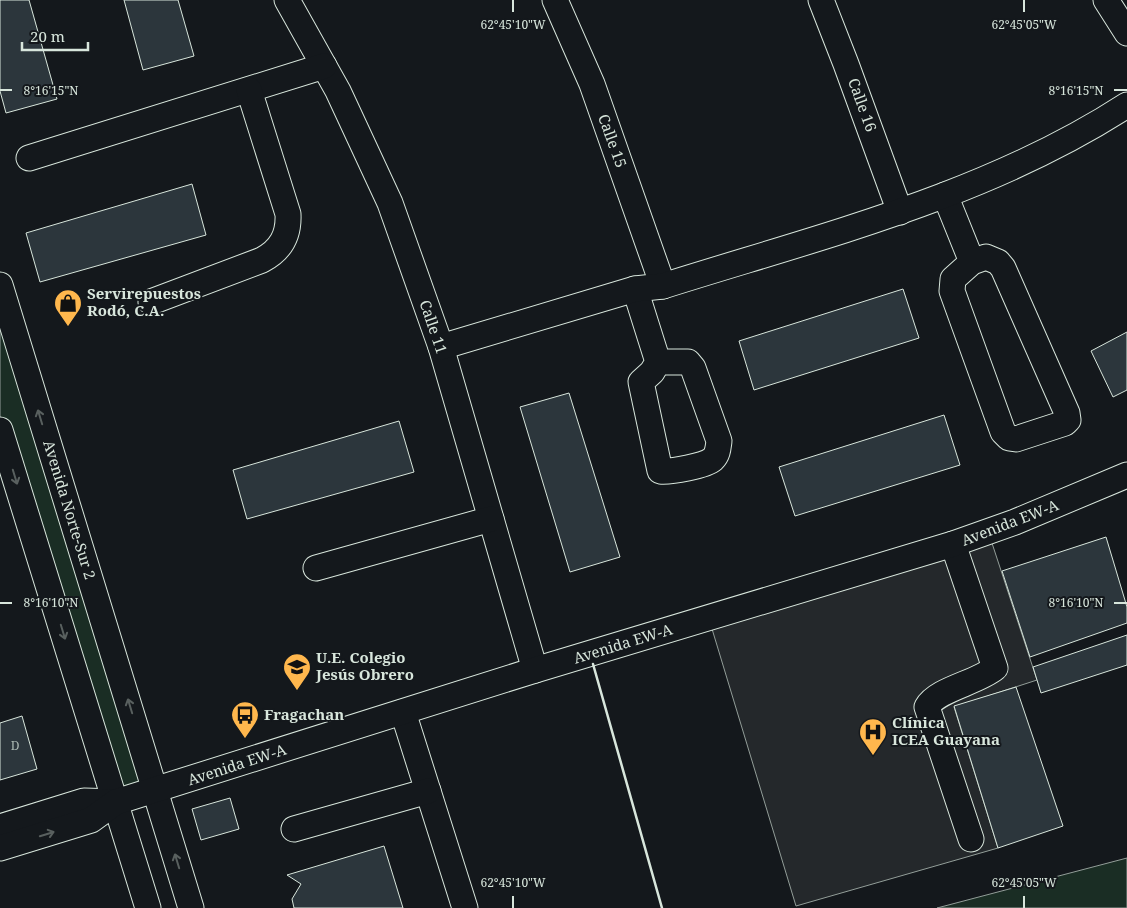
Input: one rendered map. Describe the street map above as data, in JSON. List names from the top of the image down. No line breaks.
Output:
{"streets":{"street":["Calle 16","Calle 15","Calle 11","Avenida Norte-Sur 2","Avenida EW-A"]},"crossings":[["Calle 11","Avenida EW-A"],["Avenida Norte-Sur 2","Avenida EW-A"]],"places":{"shop":["Servirepuestos Rodó, C.A."],"school or university":["U.E. Colegio Jesús Obrero"],"bus stop":["Fragachan"],"hospital":["Clínica ICEA Guayana"]},"house_numbers":["D"],"scale_bar":"20 m","coordinates":["62°45'10\"W","62°45'05\"W","8°16'15\"N","8°16'10\"N"]}
